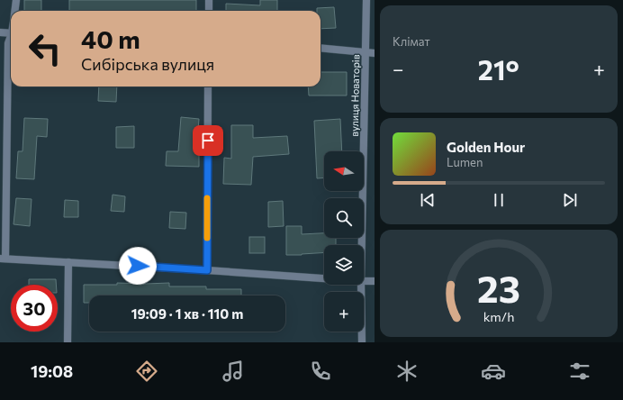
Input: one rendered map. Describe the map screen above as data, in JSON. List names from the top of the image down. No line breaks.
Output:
{"streets":{"street":["вулиця Новаторів"]},"north":"left","page":{"tile":"Клімат","turn":["40 m","Сибірська вулиця"],"heat":["−","21°","+"],"song":["Golden Hour","Lumen"],"map_buttons":"+","limit":"30","trip":"19:09 · 1 хв · 110 m","tabs":"19:08","gauge":["23","km/h"]}}
